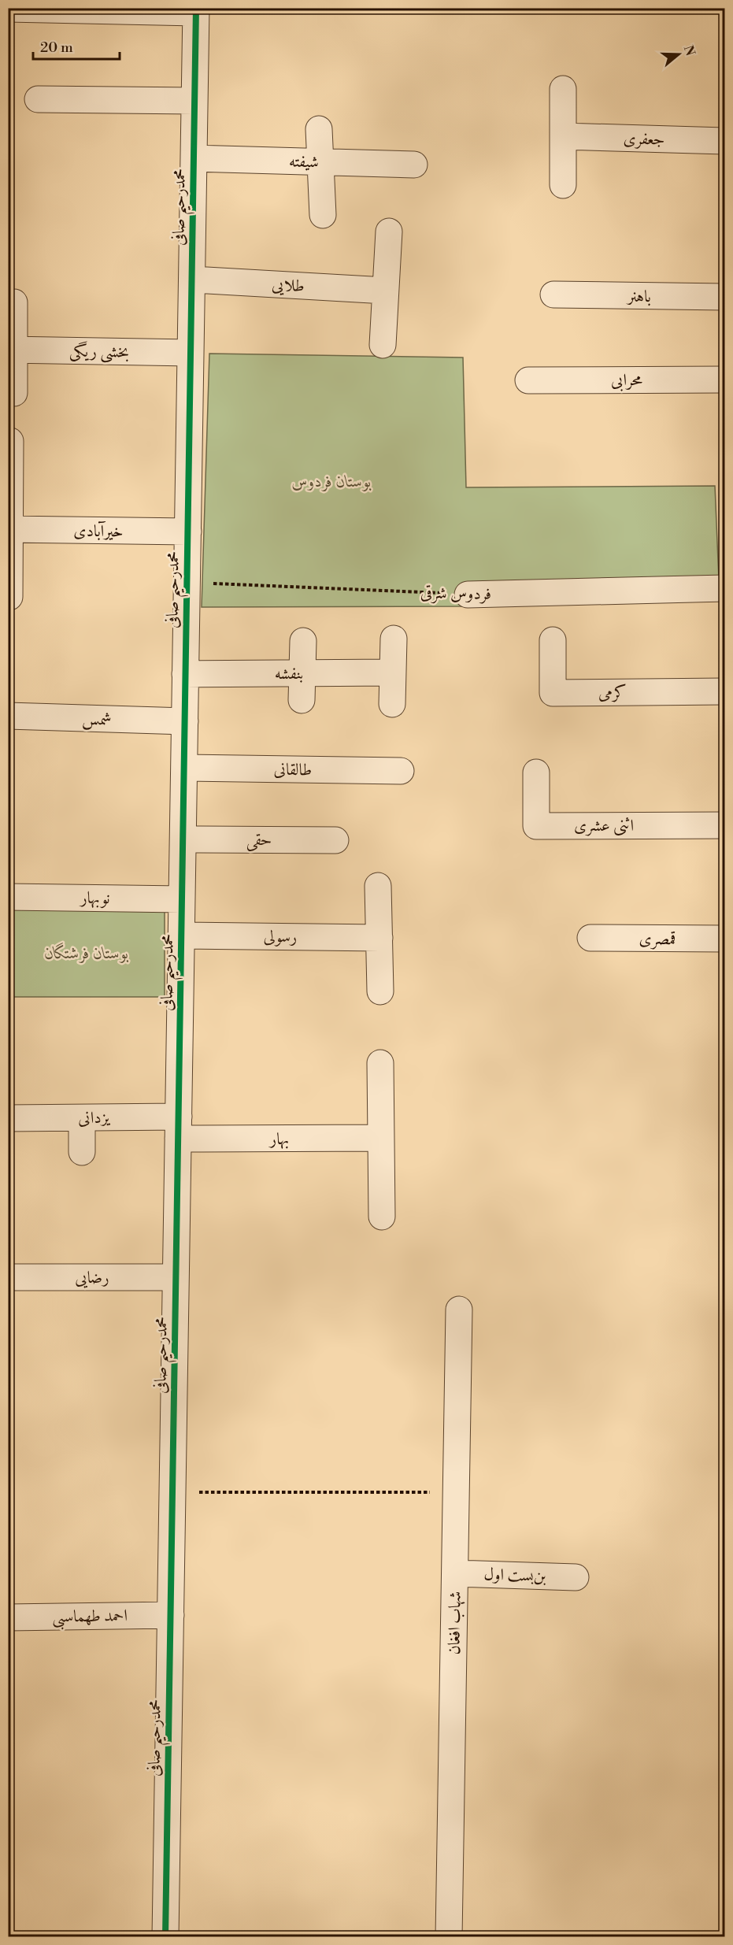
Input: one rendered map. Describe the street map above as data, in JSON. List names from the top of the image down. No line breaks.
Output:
{"streets":{"street":["جعفری","شیفته","محمدرحیم صافی","طلایی","باهنر","بخشی ریگی","محرابی","خیرآبادی","فردوس شرقی","بنفشه","کرمی","شمس","طالقانی","اثنی عشری","حقی","نوبهار","رسولی","قمصری","یزدانی","بهار","رضایی","بن‌بست اول","احمد طهماسبی","شهاب افغان"]},"crossings":[["شیفته","محمدرحیم صافی"],["محمدرحیم صافی","طلایی"],["محمدرحیم صافی","بخشی ریگی"],["محمدرحیم صافی","خیرآبادی"],["محمدرحیم صافی","فردوس شرقی"],["محمدرحیم صافی","بنفشه"],["محمدرحیم صافی","شمس"],["محمدرحیم صافی","طالقانی"],["محمدرحیم صافی","حقی"],["محمدرحیم صافی","نوبهار"],["محمدرحیم صافی","رسولی"],["محمدرحیم صافی","یزدانی"],["محمدرحیم صافی","بهار"],["محمدرحیم صافی","رضایی"],["محمدرحیم صافی","احمد طهماسبی"],["یزدانی","بهار"],["بن‌بست اول","شهاب افغان"]],"parks":["بوستان فردوس","بوستان فرشتگان"],"scale_bar":"20 m","north":"right"}
